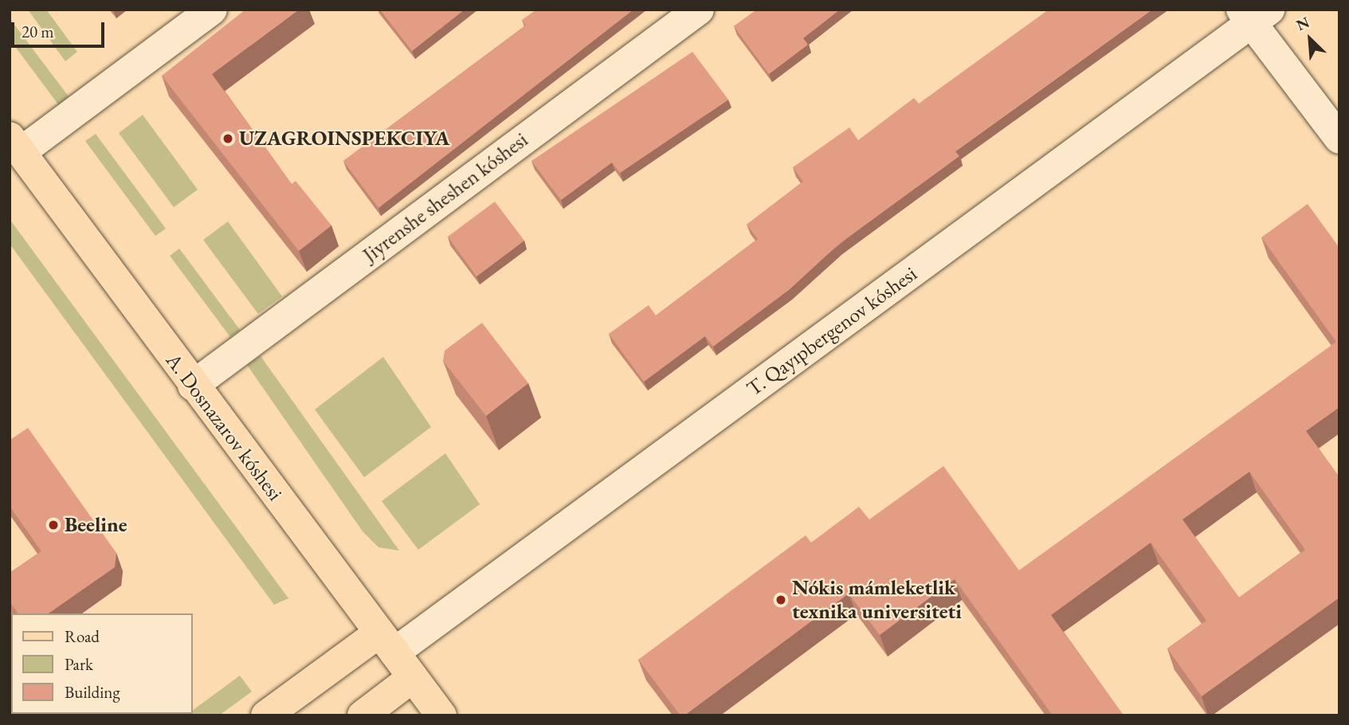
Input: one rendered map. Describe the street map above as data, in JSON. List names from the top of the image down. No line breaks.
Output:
{"streets":{"main road":["T. Qayıpbergenov kóshesi","A. Dosnazarov kóshesi"],"street":["Jiyrenshe sheshen kóshesi"]},"crossings":[["Jiyrenshe sheshen kóshesi","A. Dosnazarov kóshesi"],["T. Qayıpbergenov kóshesi","A. Dosnazarov kóshesi"]],"places":["UZAGROINSPEKCIYA","Beeline","Nókis mámleketlik texnika universiteti"],"legend":["Road","Park","Building"],"scale_bar":"20 m","north":"top left"}
